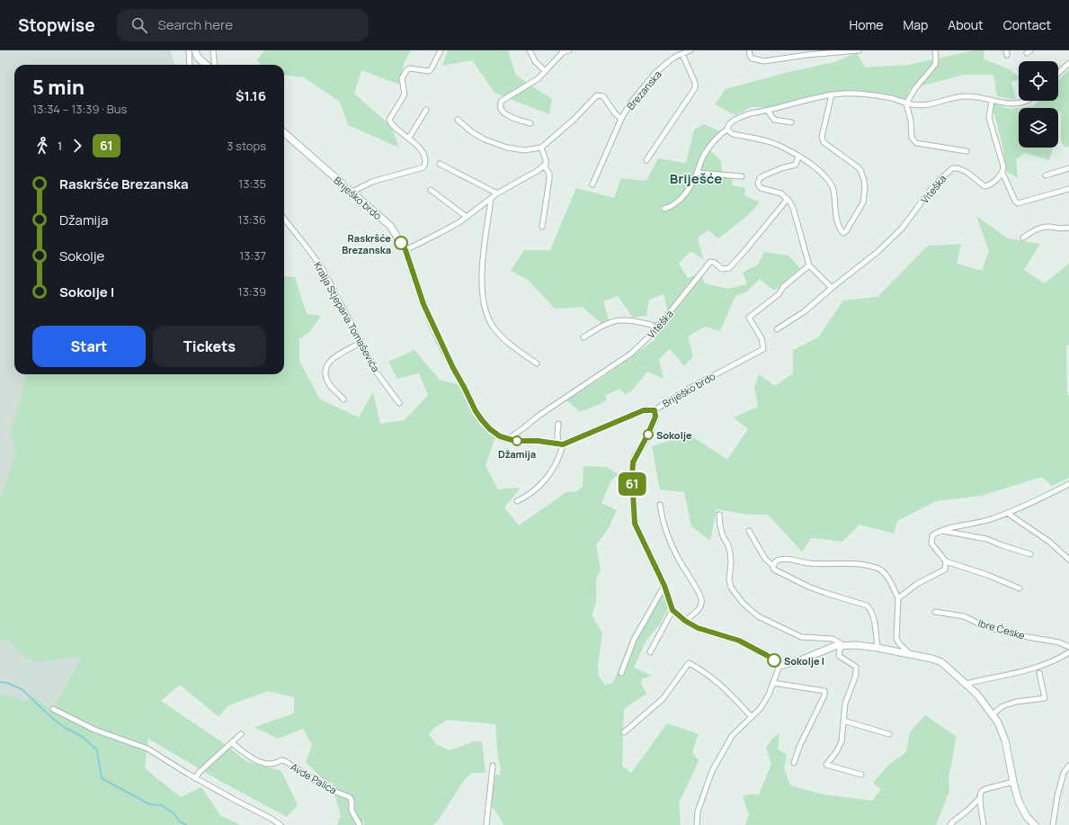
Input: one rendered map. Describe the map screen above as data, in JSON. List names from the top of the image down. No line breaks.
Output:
{"streets":{"street":["Brezanska","Viteška","Briješko brdo","Kralja Stjepana Tomaševića","Ibre Ćeske","Avde Palića"]},"crossings":[["Viteška","Briješko brdo"]],"districts":["Briješće"],"places":["Raskršće Brezanska","Sokolje","Džamija","Sokolje I"],"lines":["bus line 61"],"page":{"header":"Stopwise","search":"Search here","nav":["Home","Map","About","Contact"],"on_map":"61","heading":["5 min","13:34 – 13:39 · Bus","$1.16"],"legs":["1","61","3 stops"],"list":[{"name":"Raskršće Brezanska","value":"13:35"},{"name":"Džamija","value":"13:36"},{"name":"Sokolje","value":"13:37"},{"name":"Sokolje I","value":"13:39"}],"buttons":["Start","Tickets"]}}
